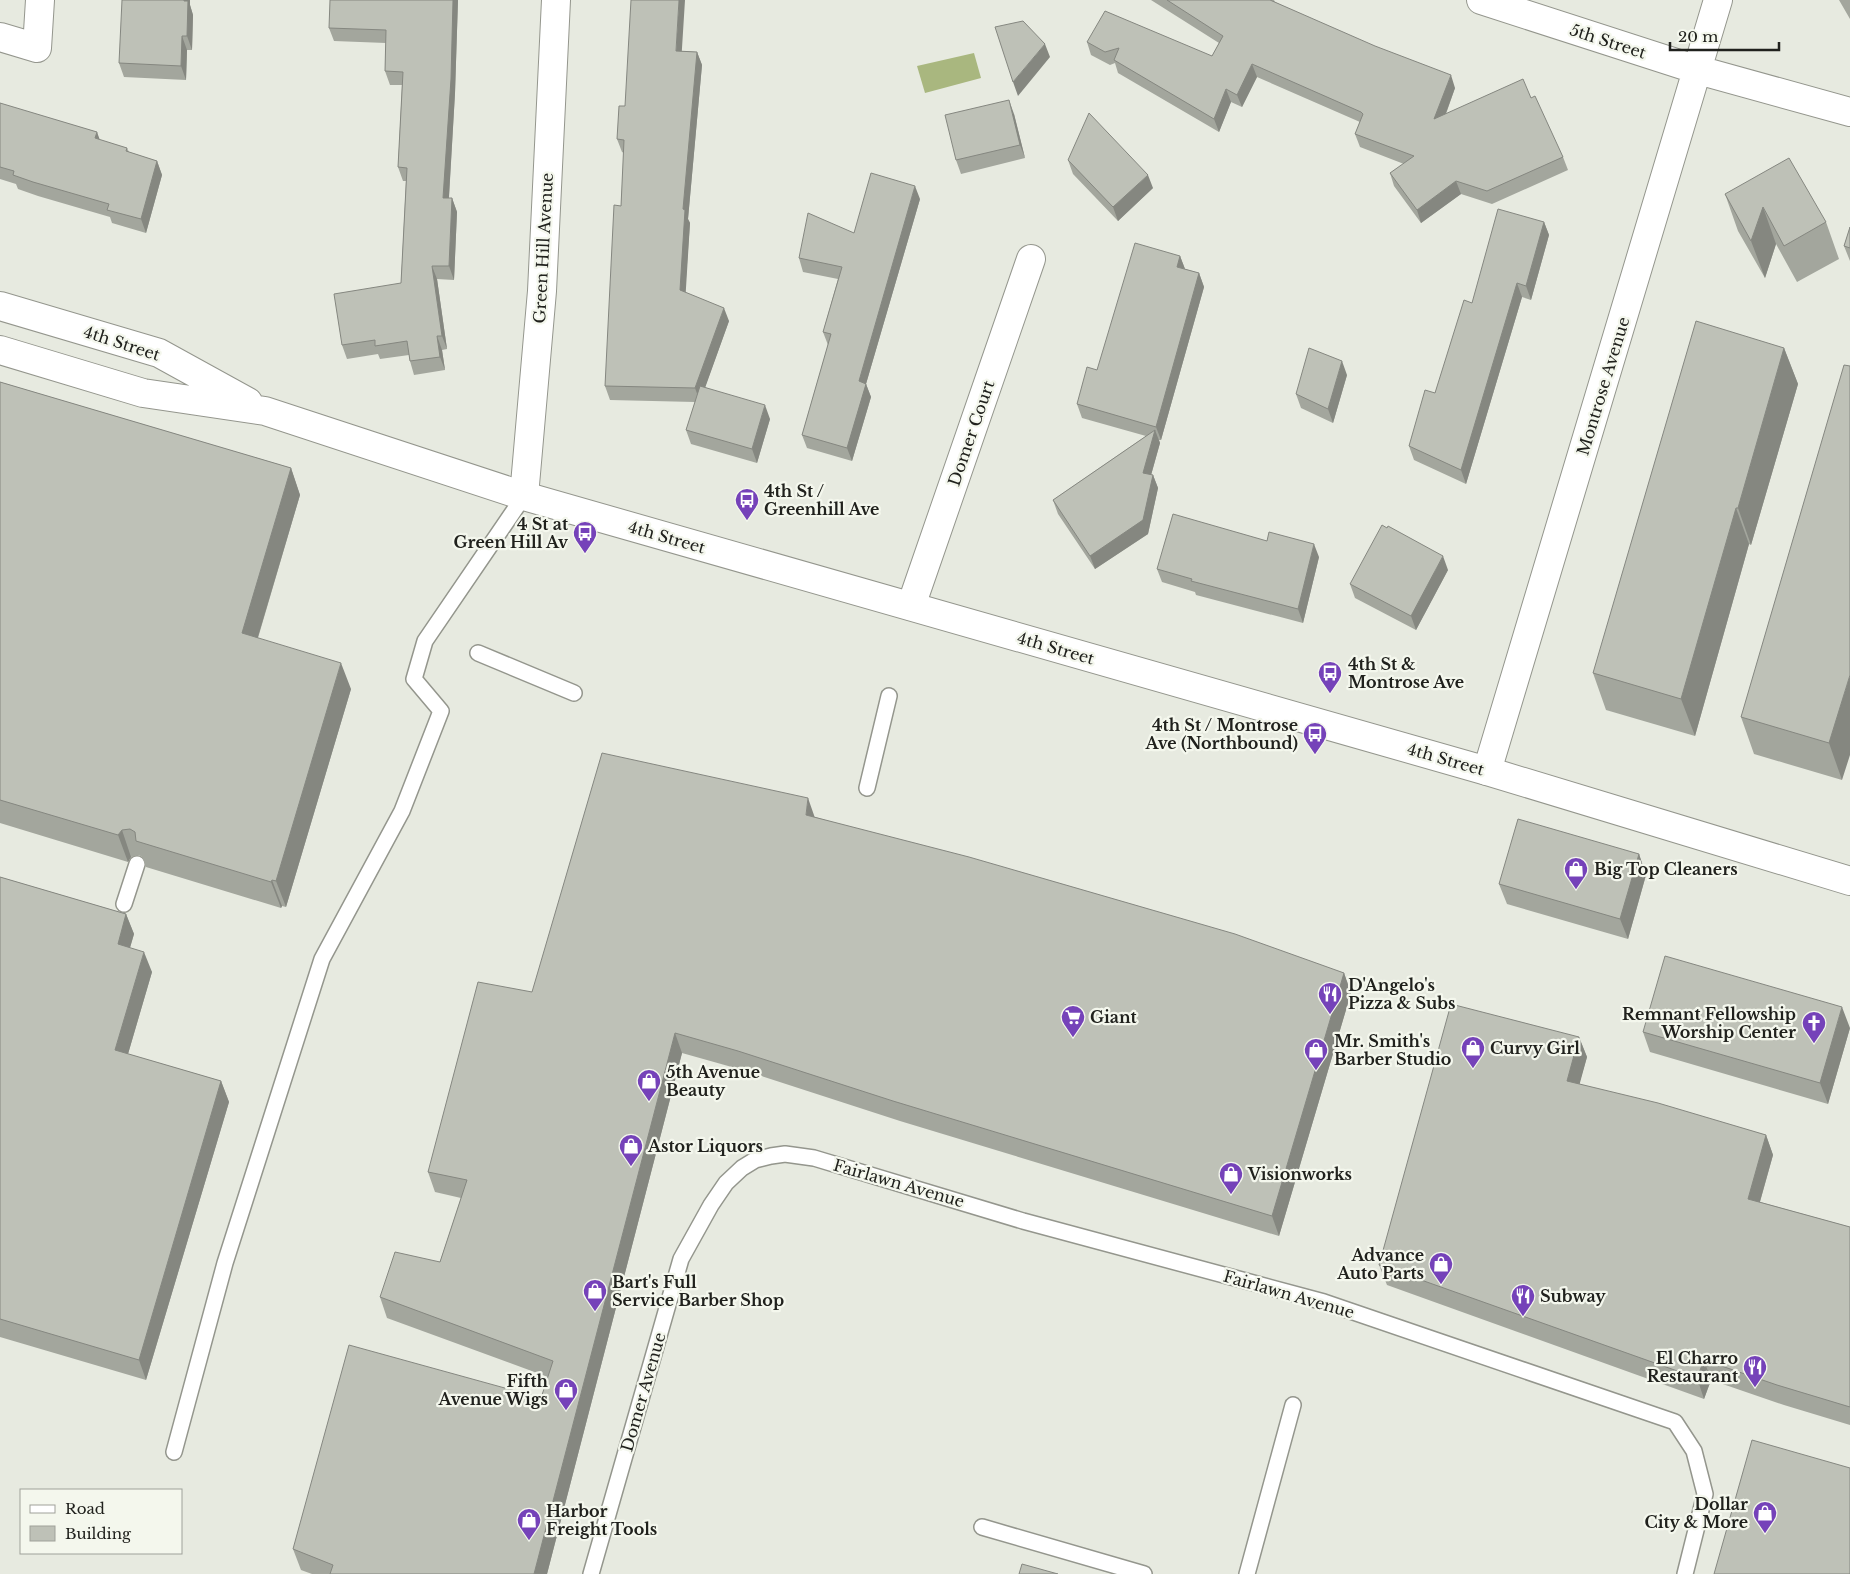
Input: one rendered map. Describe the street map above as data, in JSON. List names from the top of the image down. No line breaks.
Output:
{"streets":{"street":["5th Street","Green Hill Avenue","4th Street","Montrose Avenue","Domer Court"],"lane":["Fairlawn Avenue","Domer Avenue"]},"crossings":[["5th Street","Montrose Avenue"],["Green Hill Avenue","4th Street"],["4th Street","Montrose Avenue"],["4th Street","Domer Court"],["Fairlawn Avenue","Domer Avenue"]],"places":{"bus stop":["4th St / Greenhill Ave","4 St at Green Hill Av","4th St & Montrose Ave","4th St / Montrose Ave (Northbound)"],"shop":["Big Top Cleaners","Curvy Girl","Mr. Smith's Barber Studio","5th Avenue Beauty","Astor Liquors","Visionworks","Advance Auto Parts","Bart's Full Service Barber Shop","Fifth Avenue Wigs","Dollar City & More","Harbor Freight Tools"],"restaurant":["D'Angelo's Pizza & Subs","Subway","El Charro Restaurant"],"supermarket":["Giant"],"church":["Remnant Fellowship Worship Center"]},"legend":["Road","Building"],"scale_bar":"20 m"}
